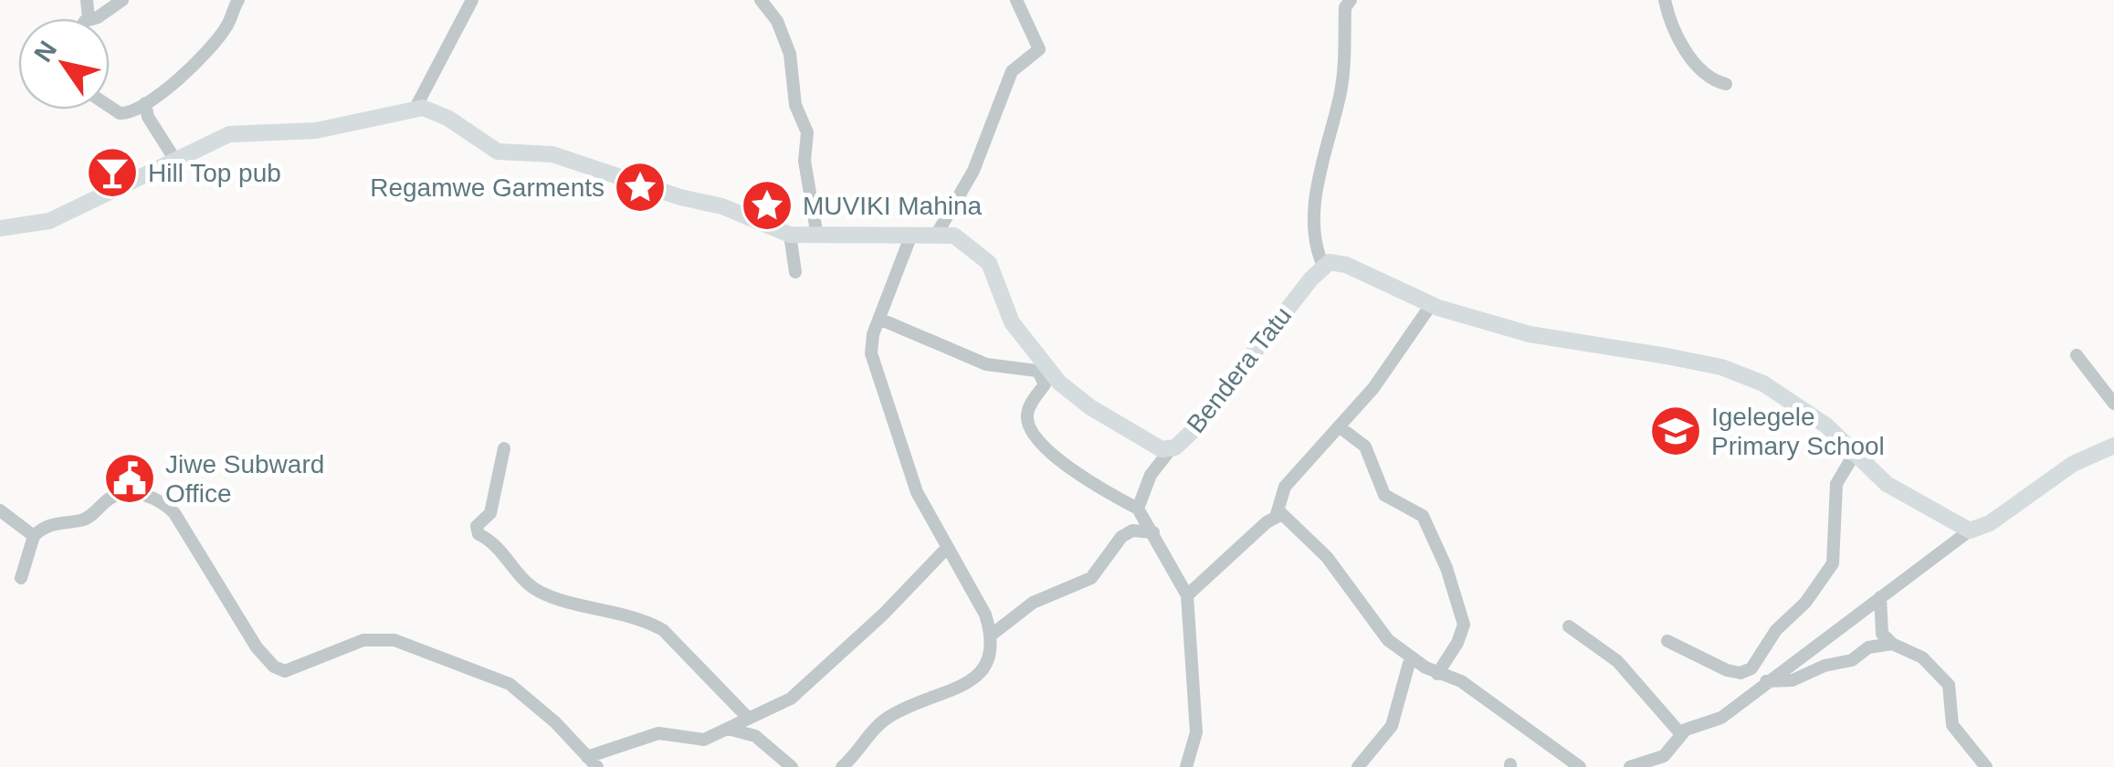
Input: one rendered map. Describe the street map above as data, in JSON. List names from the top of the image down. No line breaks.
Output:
{"streets":{"main road":["Bendera Tatu"]},"places":{"bar":["Hill Top pub"],"place":["Regamwe Garments","MUVIKI Mahina"],"school or university":["Igelegele Primary School"],"public building":["Jiwe Subward Office"]},"north":"top left"}
